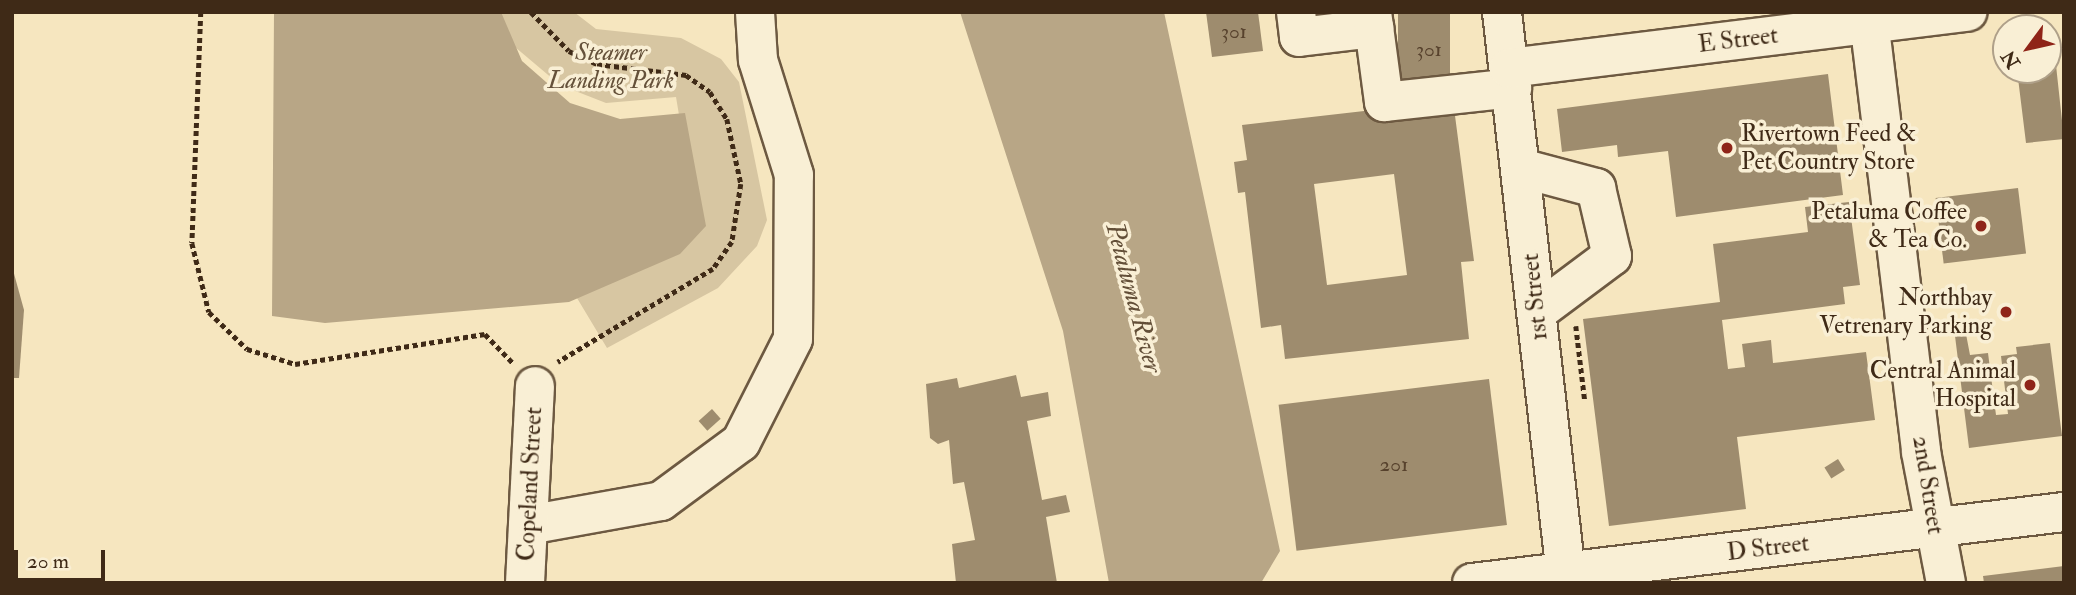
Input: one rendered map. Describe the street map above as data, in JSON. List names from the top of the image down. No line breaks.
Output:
{"streets":{"street":["E Street","1st Street","Copeland Street","2nd Street","D Street"]},"crossings":[["E Street","1st Street"],["E Street","2nd Street"],["1st Street","D Street"],["2nd Street","D Street"]],"water":["Petaluma River"],"parks":["Steamer Landing Park"],"places":["Rivertown Feed & Pet Country Store","Petaluma Coffee & Tea Co.","Northbay Vetrenary Parking","Central Animal Hospital"],"house_numbers":["301","301","201"],"scale_bar":"20 m","north":"bottom left"}
